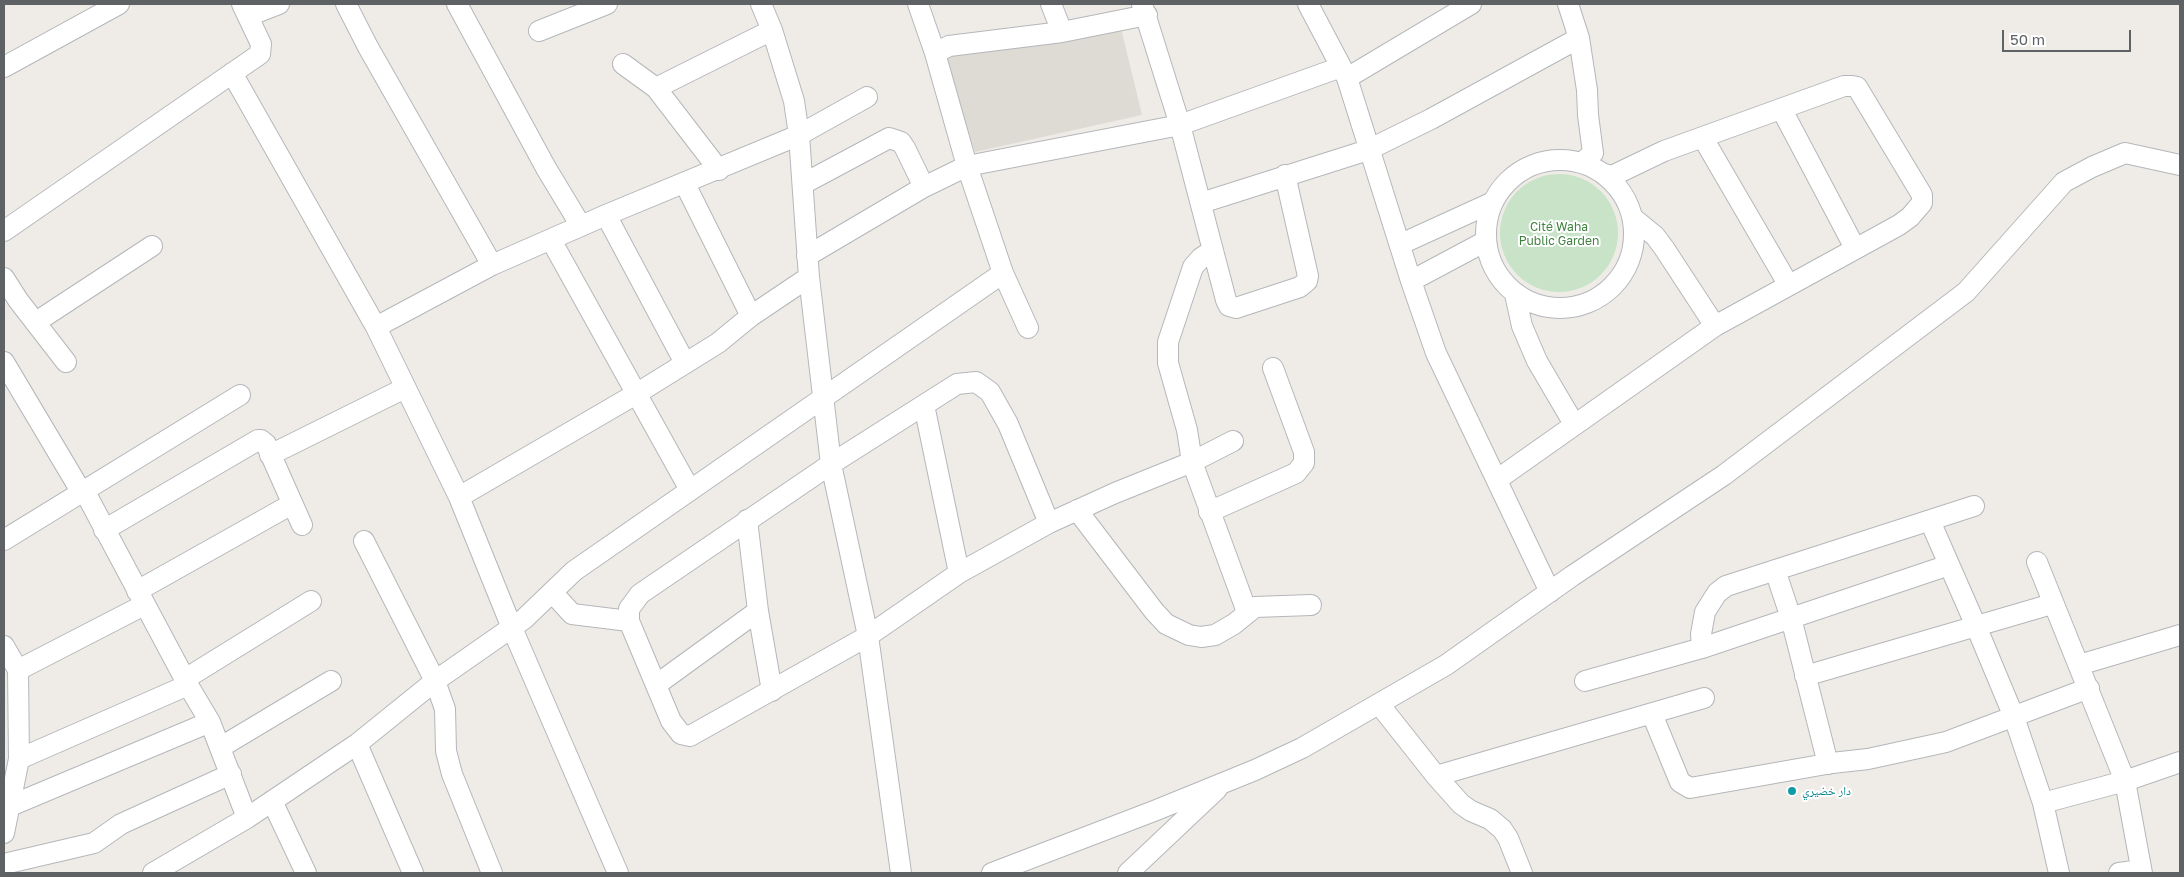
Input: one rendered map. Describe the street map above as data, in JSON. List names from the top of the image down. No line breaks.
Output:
{"parks":["Cité Waha Public Garden"],"places":["دار خضيري"],"scale_bar":"50 m"}
